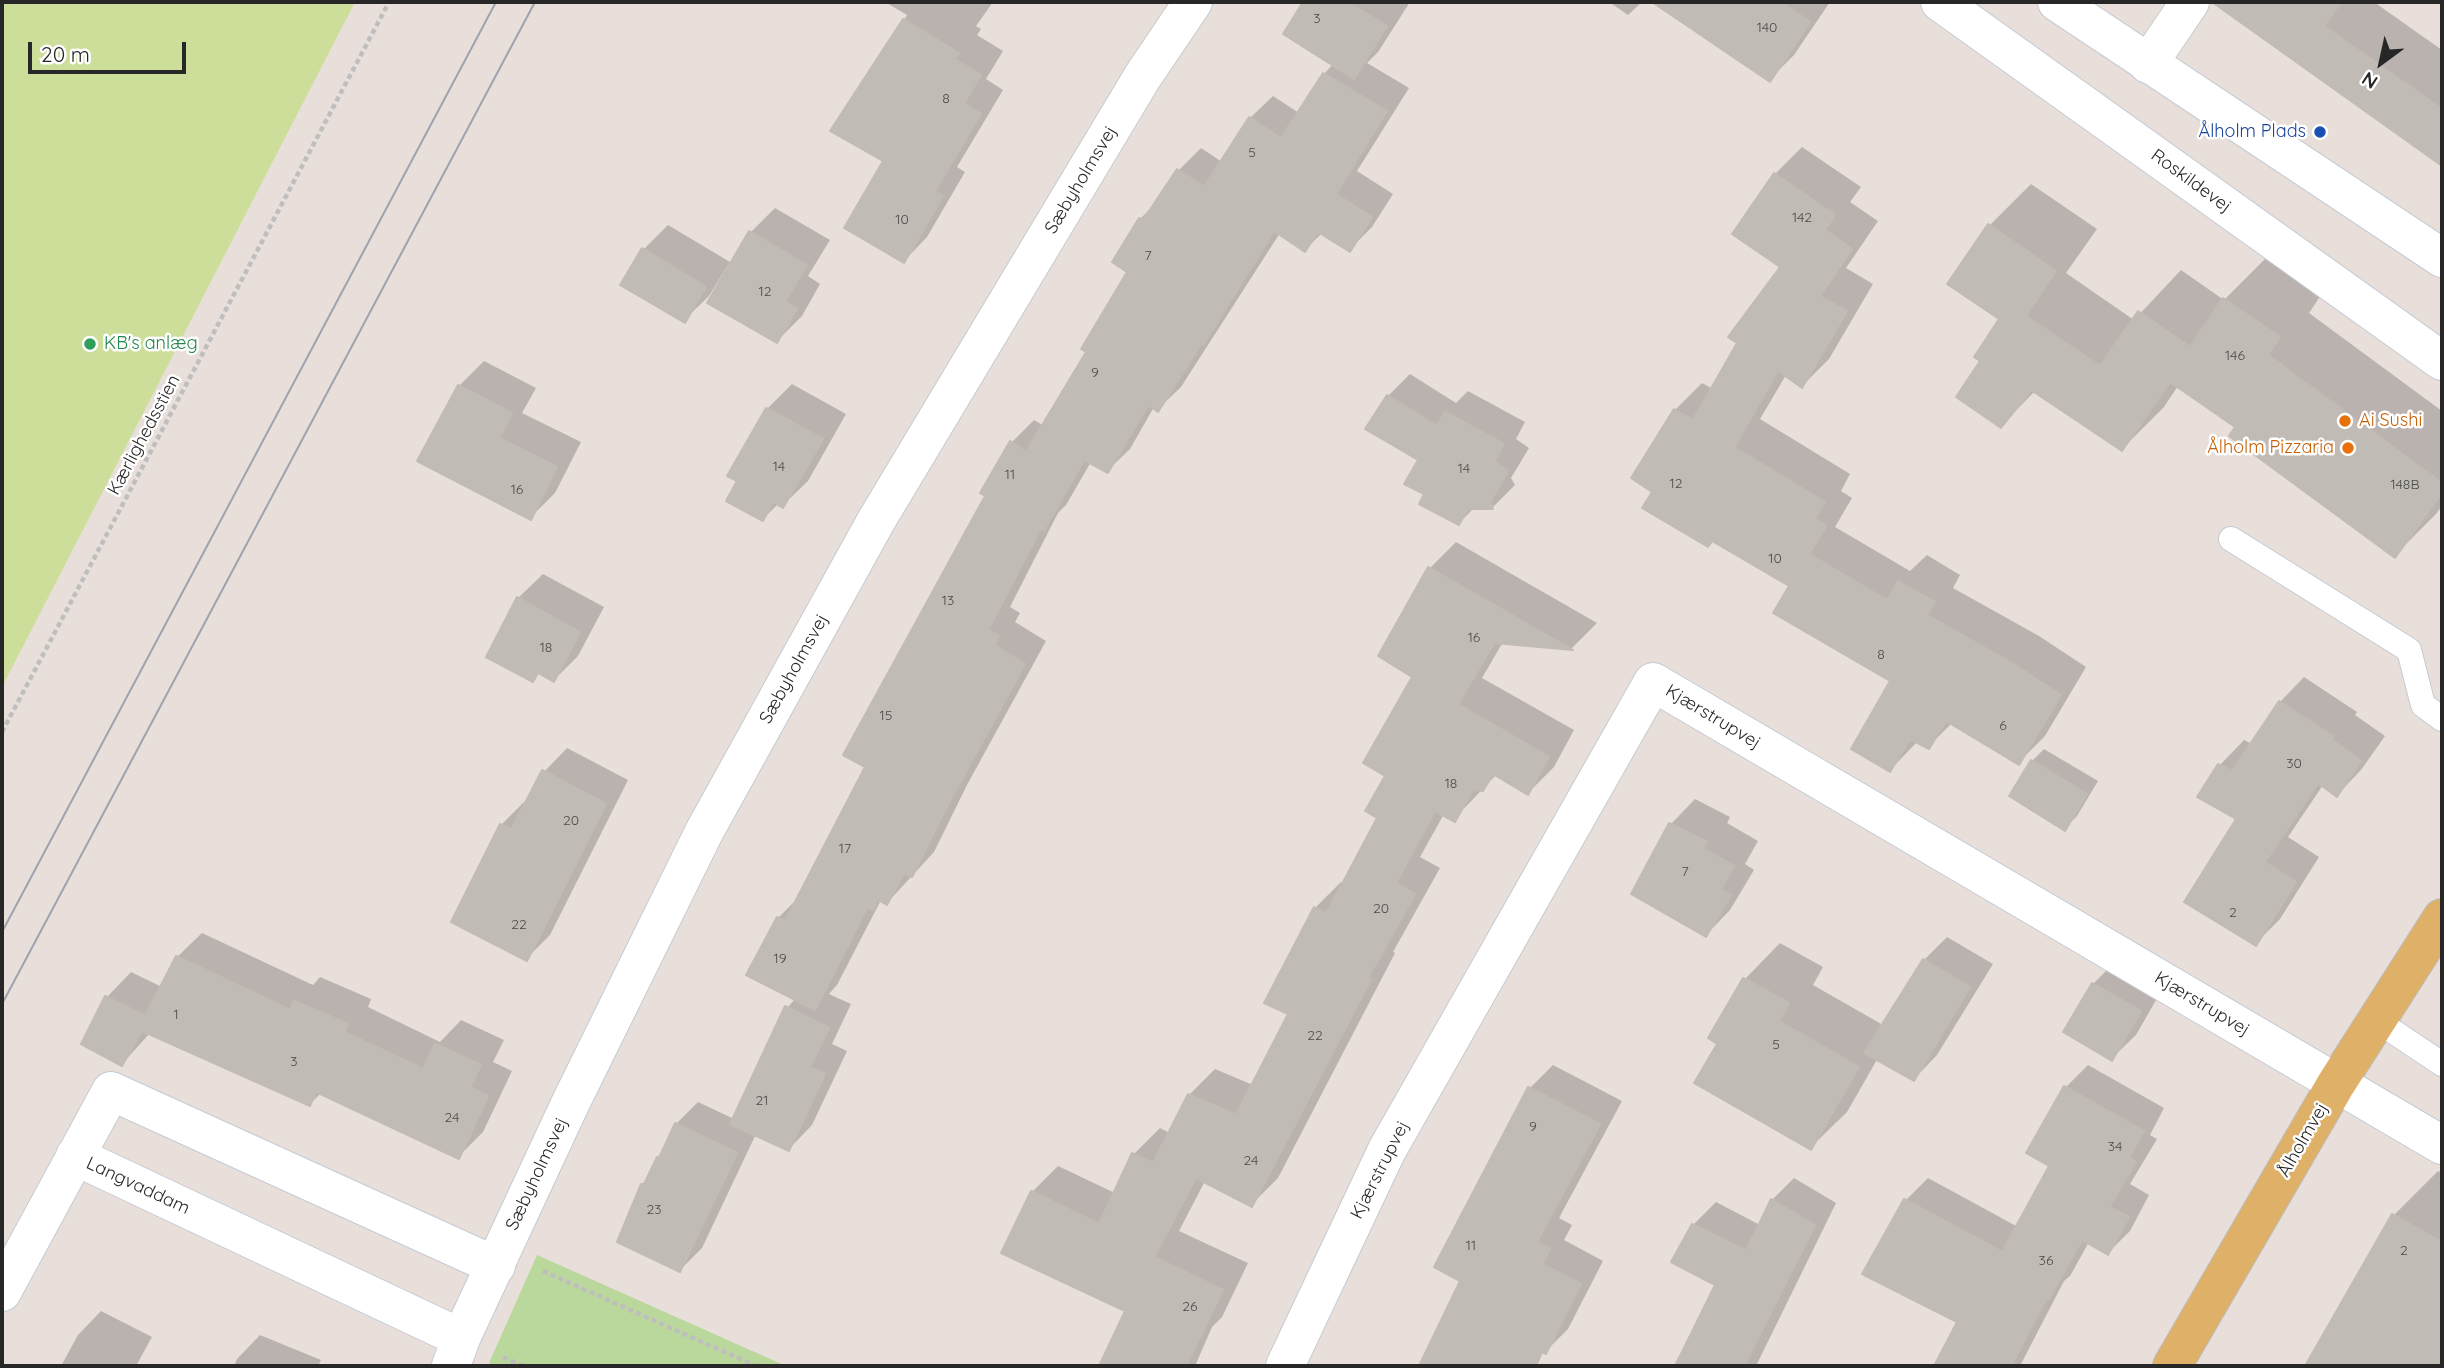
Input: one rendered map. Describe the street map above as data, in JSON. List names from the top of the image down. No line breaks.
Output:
{"streets":{"main road":["Ålholmvej"],"street":["Sæbyholmsvej","Roskildevej","Kjærstrupvej","Langvaddam"],"path":["Kærlighedsstien"]},"crossings":[["Sæbyholmsvej","Langvaddam"],["Kjærstrupvej","Ålholmvej"]],"places":["Ålholm Plads","KB's anlæg","Ai Sushi","Ålholm Pizzaria"],"house_numbers":["3","140","8","5","142","10","7","12","146","9","14","14","11","12","148B","16","10","13","16","18","8","15","6","30","18","20","17","7","20","2","22","19","1","22","5","3","21","24","9","34","24","23","11","2","36","26"],"scale_bar":"20 m","north":"bottom left"}
